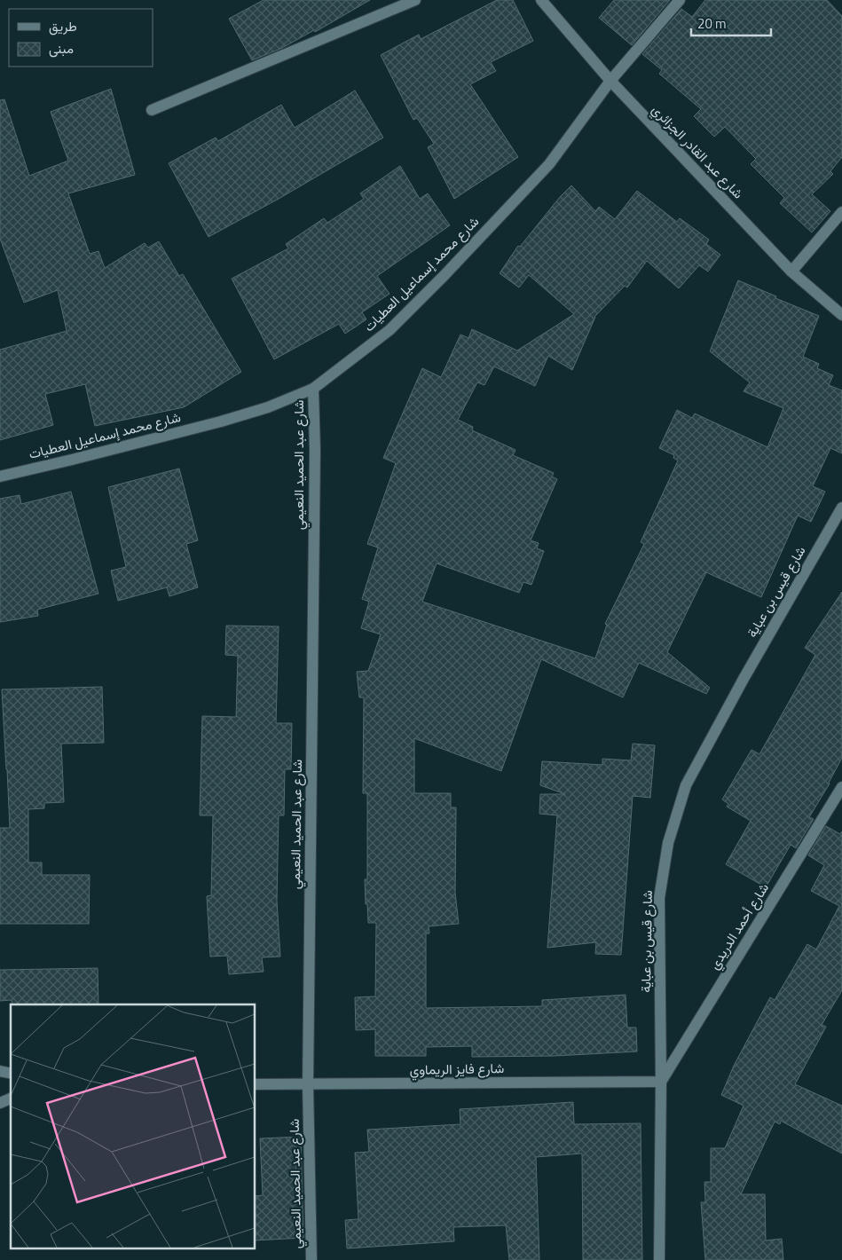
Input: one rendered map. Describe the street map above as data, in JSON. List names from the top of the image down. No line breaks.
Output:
{"streets":{"street":["شارع عبد القادر الجزائري","شارع محمد إسماعيل العطيات","شارع عبد الحميد النعيمي","شارع قيس بن عباية","شارع أحمد الدريدي","شارع فايز الريماوي"]},"crossings":[["شارع عبد القادر الجزائري","شارع محمد إسماعيل العطيات"],["شارع محمد إسماعيل العطيات","شارع عبد الحميد النعيمي"],["شارع عبد الحميد النعيمي","شارع فايز الريماوي"],["شارع قيس بن عباية","شارع أحمد الدريدي"],["شارع قيس بن عباية","شارع فايز الريماوي"],["شارع أحمد الدريدي","شارع فايز الريماوي"]],"legend":["طريق","مبنى"],"scale_bar":"20 m"}
